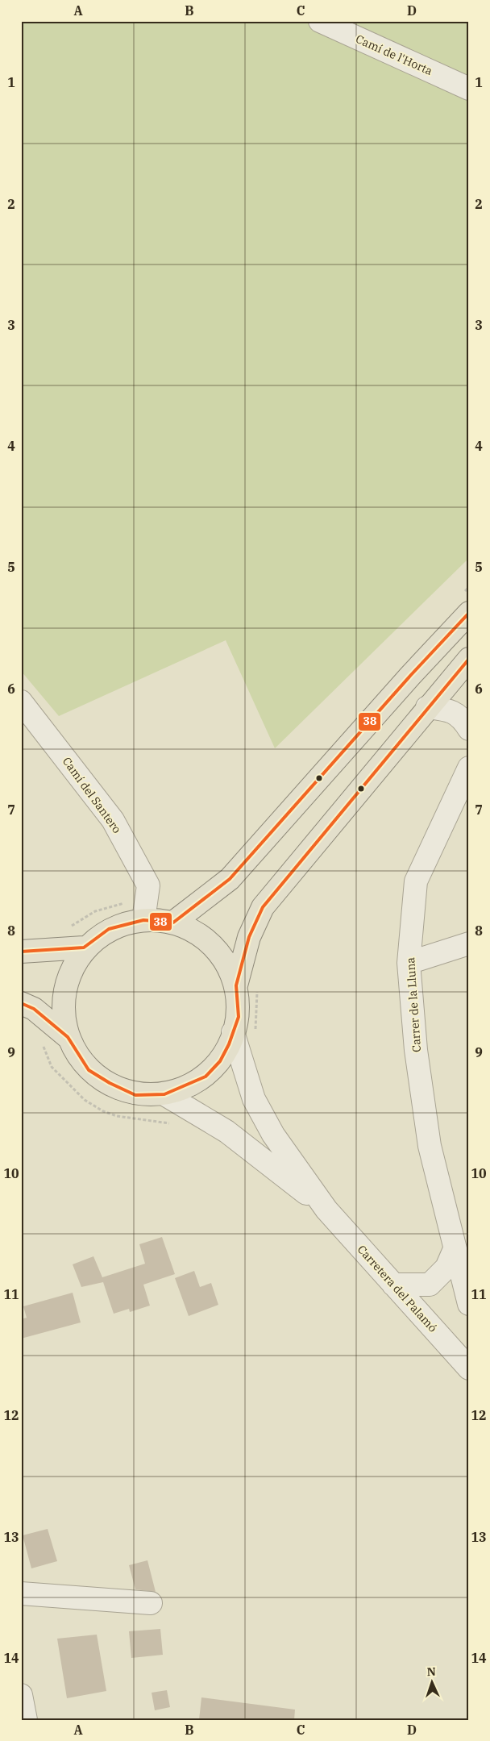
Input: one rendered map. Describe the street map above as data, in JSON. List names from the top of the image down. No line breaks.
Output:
{"streets":{"street":["Camí de l'Horta","Camí del Santero","Carrer de la Lluna","Carretera del Palamó"]},"lines":["transit line 38"],"north":"top","grid":{"columns":["A","B","C","D"],"rows":["1","2","3","4","5","6","7","8","9","10","11","12","13","14"]}}
